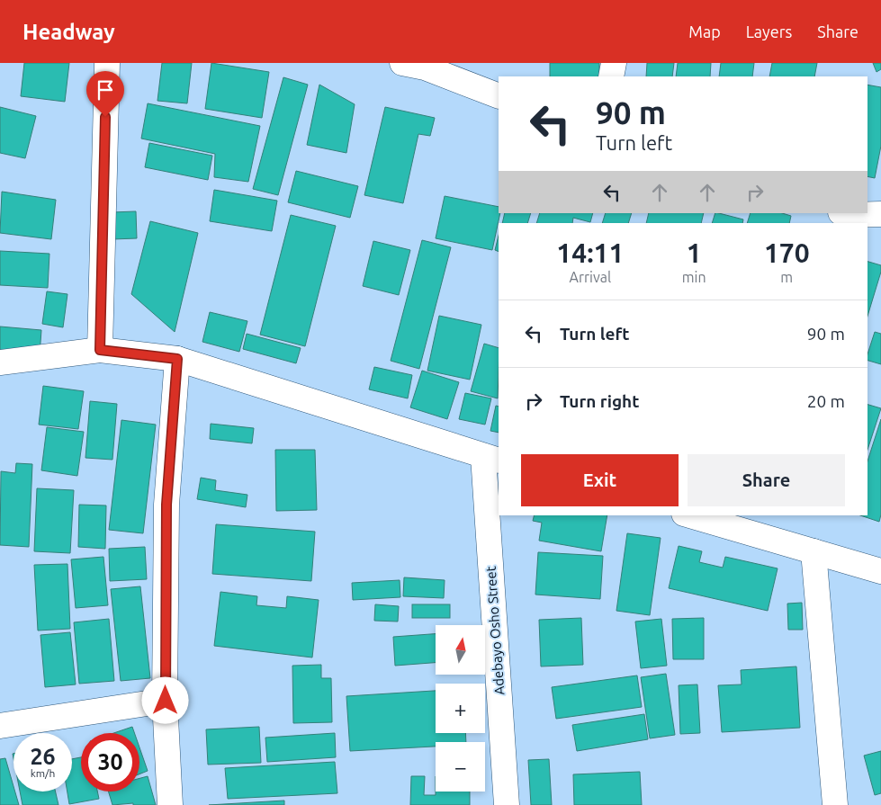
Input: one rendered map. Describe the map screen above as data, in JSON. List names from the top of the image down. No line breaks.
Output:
{"streets":{"street":["Adebayo Osho Street"]},"north":"top","page":{"header":"Headway","nav":["Map","Layers","Share"],"turn":["90 m","Turn left"],"eta":["14:11","Arrival","1","min","170","m"],"list":[{"name":"Turn left","value":"90 m"},{"name":"Turn right","value":"20 m"}],"buttons":["Exit","Share"],"map_buttons":["+","−"],"speed":"26 km/h","limit":"30"}}
